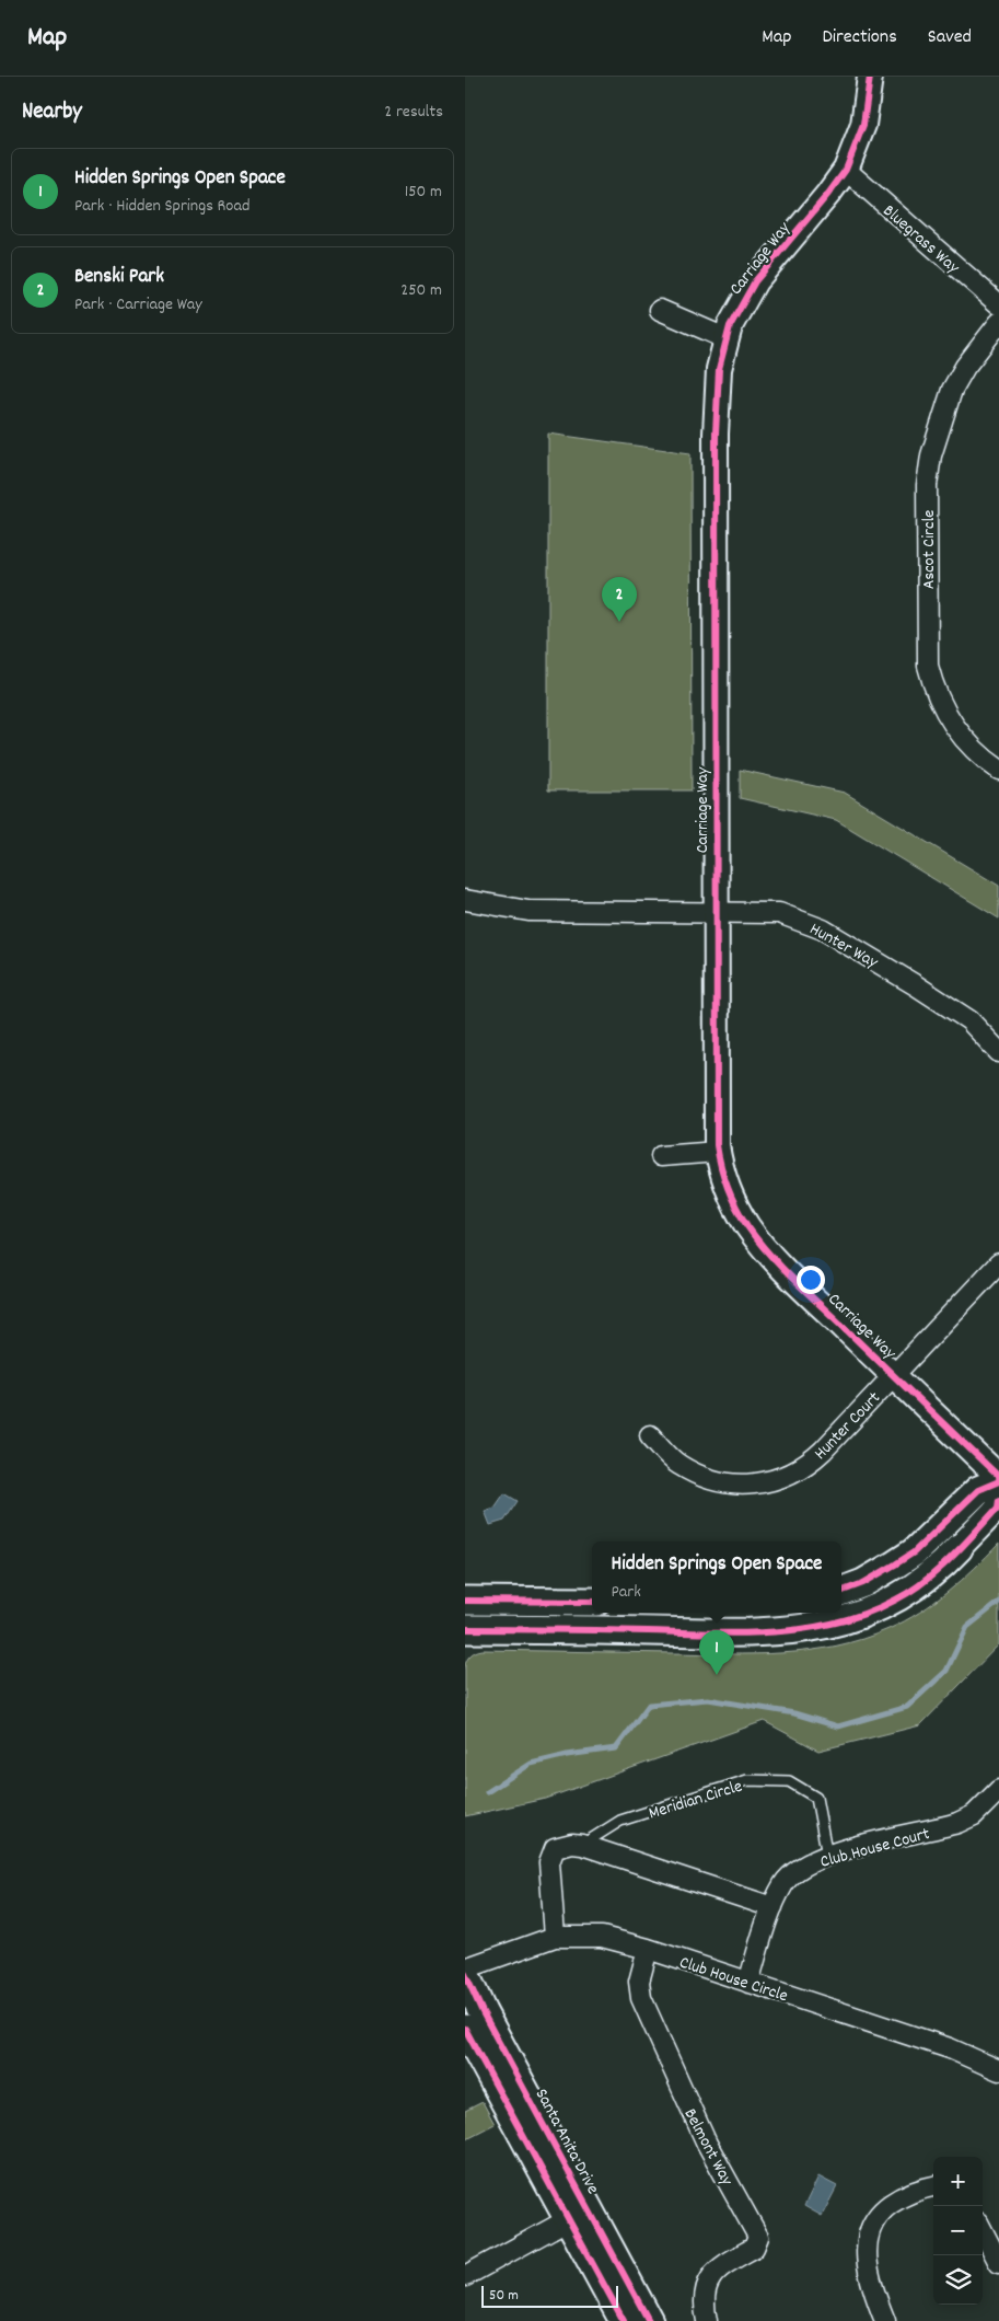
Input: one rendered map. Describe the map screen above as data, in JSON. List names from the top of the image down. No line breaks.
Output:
{"streets":{"main road":["Santa Anita Drive"],"street":["Bluegrass Way","Carriage Way","Ascot Circle","Hunter Way","Hunter Court","Meridian Circle","Club House Court","Club House Circle","Belmont Way"]},"crossings":[["Bluegrass Way","Carriage Way"],["Carriage Way","Hunter Way"],["Carriage Way","Hunter Court"],["Meridian Circle","Club House Court"],["Meridian Circle","Club House Circle"],["Club House Court","Club House Circle"],["Club House Circle","Belmont Way"]],"scale_bar":"50 m","page":{"header":"Map","nav":["Map","Directions","Saved"],"heading":["Nearby","2 results"],"list":[{"mark":"1","name":"Hidden Springs Open Space","note":"Park · Hidden Springs Road","value":"150 m"},{"mark":"2","name":"Benski Park","note":"Park · Carriage Way","value":"250 m"}],"pins":["2","1"],"popup":["Hidden Springs Open Space","Park"],"map_buttons":["+","−"],"scale":"50 m"}}
